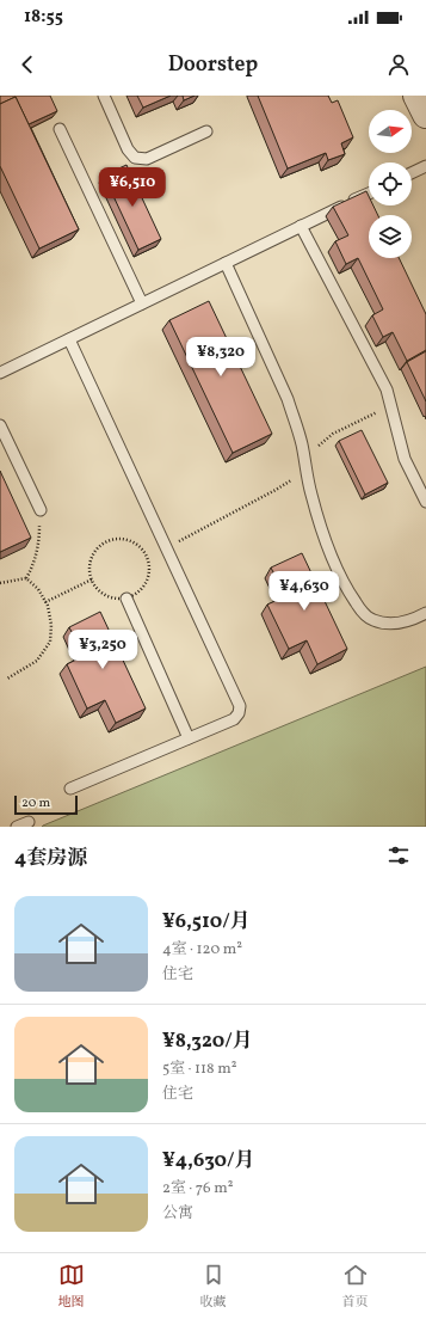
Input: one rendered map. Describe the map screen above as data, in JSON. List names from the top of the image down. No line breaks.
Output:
{"scale_bar":"20 m","north":"right","page":{"status":"18:55","header":"Doorstep","price":["¥6,510","¥8,320","¥4,630","¥3,250"],"scale":"20 m","heading":"4套房源","list":[{"name":"¥6,510/月","note":"4室 · 120 m² · 住宅"},{"name":"¥8,320/月","note":"5室 · 118 m² · 住宅"},{"name":"¥4,630/月","note":"2室 · 76 m² · 公寓"}],"tabs":["地图","收藏","首页"]}}
